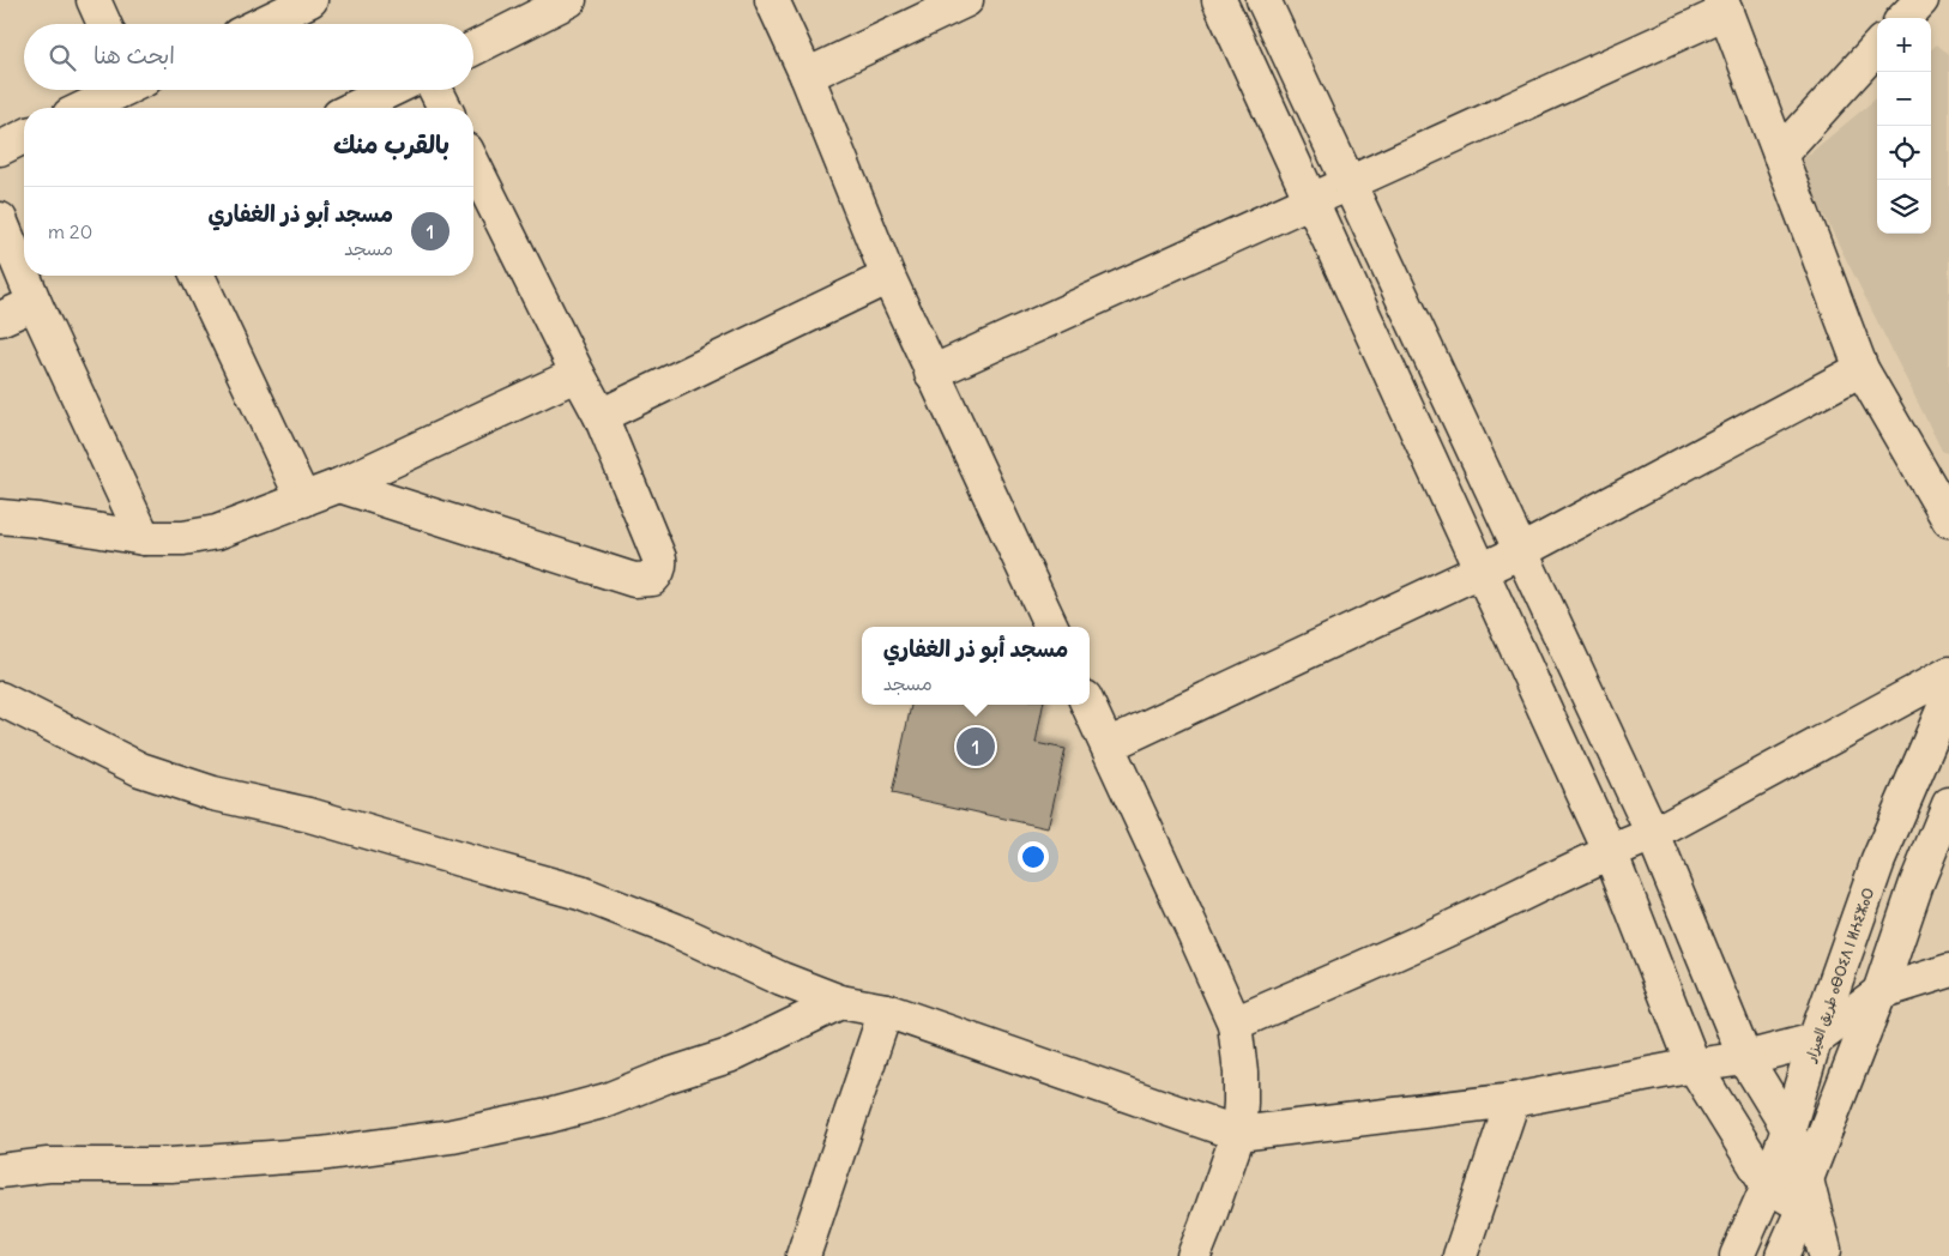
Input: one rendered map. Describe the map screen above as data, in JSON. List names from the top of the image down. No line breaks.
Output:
{"streets":{"street":["طريق العيزار ⴰⴱⵔⵉⴷ ⵏ ⵍⵄⵉⵣⴰⵔ"]},"page":{"map_buttons":["+","−"],"search":"ابحث هنا","heading":"بالقرب منك","list":[{"mark":"1","name":"مسجد أبو ذر الغفاري","note":"مسجد","value":"20 m"}],"popup":["مسجد أبو ذر الغفاري","مسجد"],"pins":"1"}}
